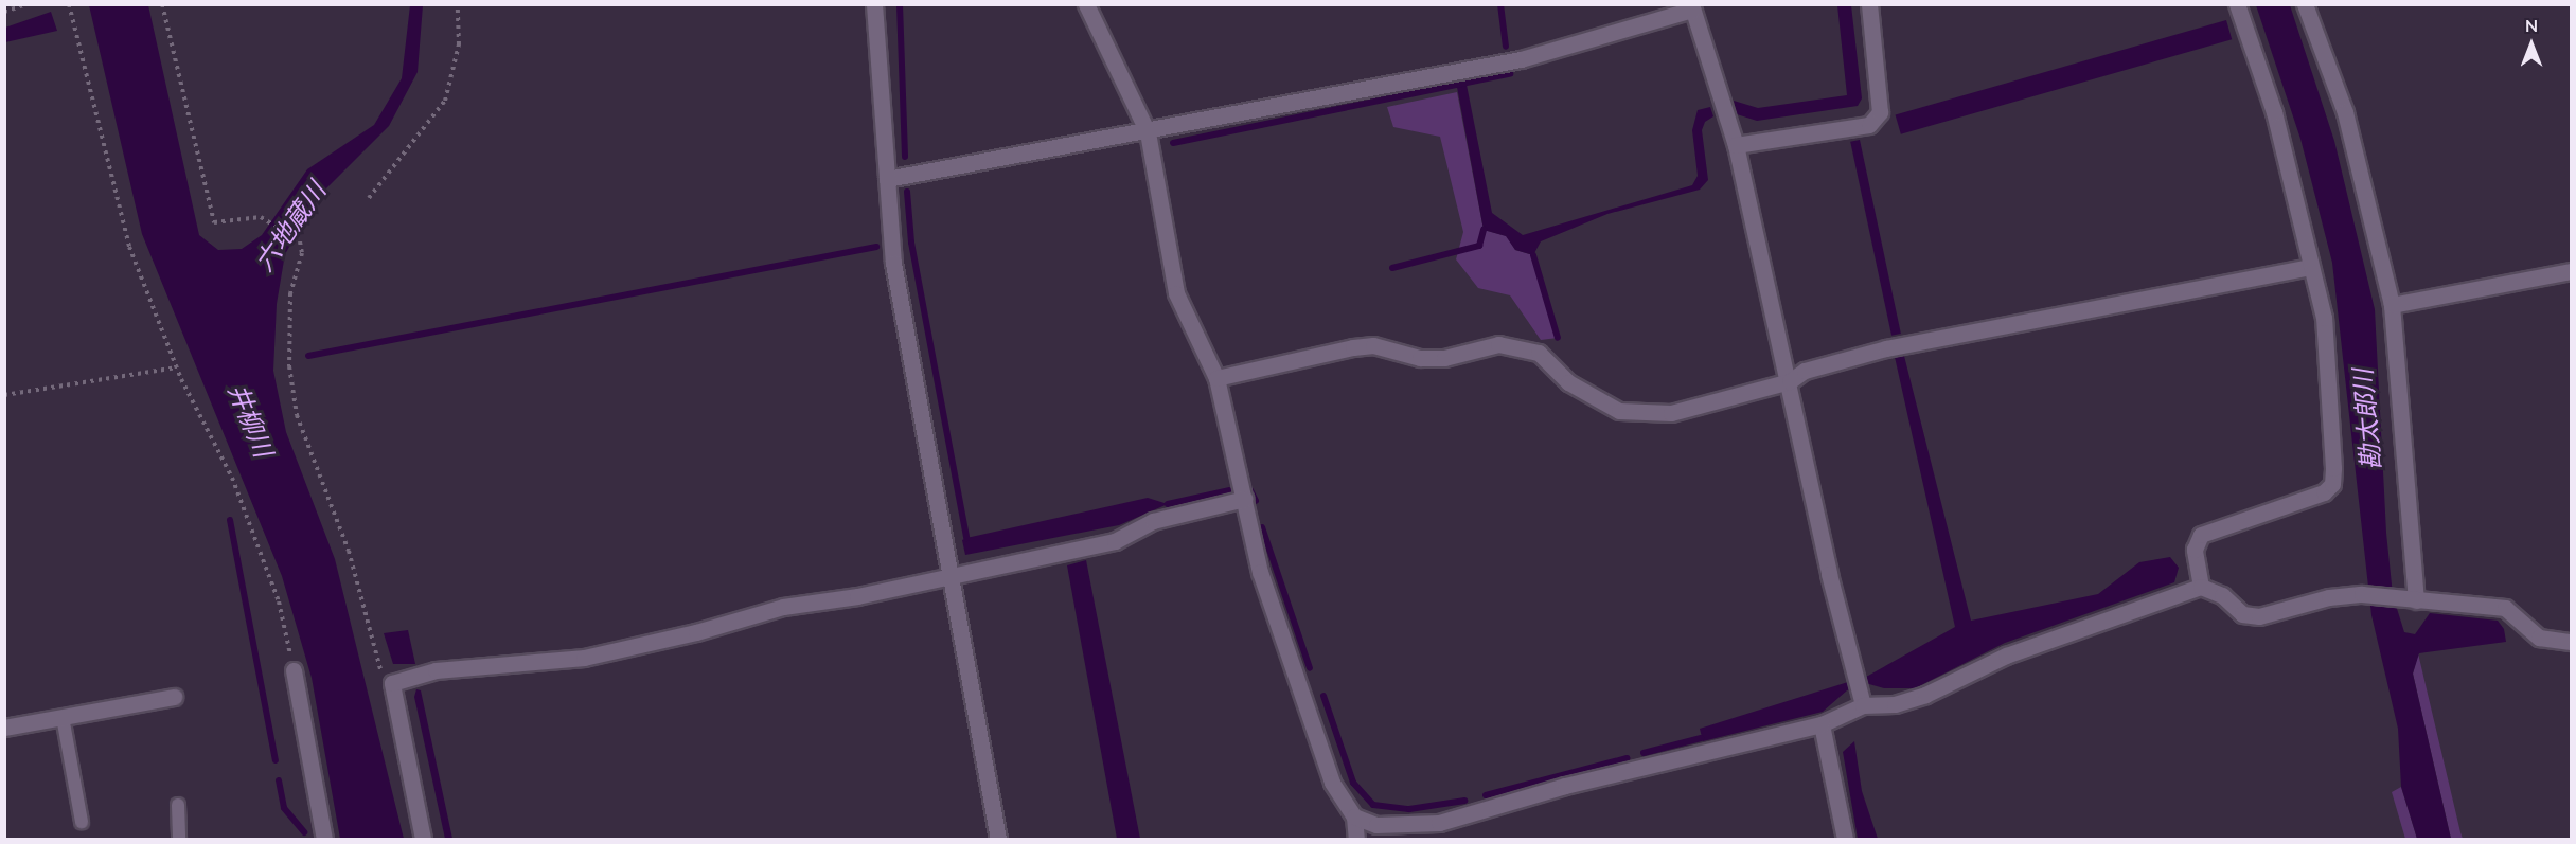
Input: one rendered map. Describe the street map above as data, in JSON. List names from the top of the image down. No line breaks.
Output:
{"water":["六地蔵川","勘太郎川","井柳川"],"north":"top"}
